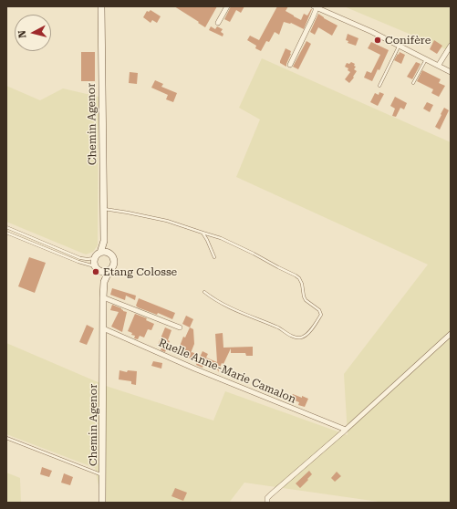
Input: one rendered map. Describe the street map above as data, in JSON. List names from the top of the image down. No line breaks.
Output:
{"streets":{"main road":["Chemin Agenor"],"street":["Ruelle Anne-Marie Camalon"]},"crossings":[["Chemin Agenor","Ruelle Anne-Marie Camalon"]],"places":["Conifère","Etang Colosse"],"north":"left"}
